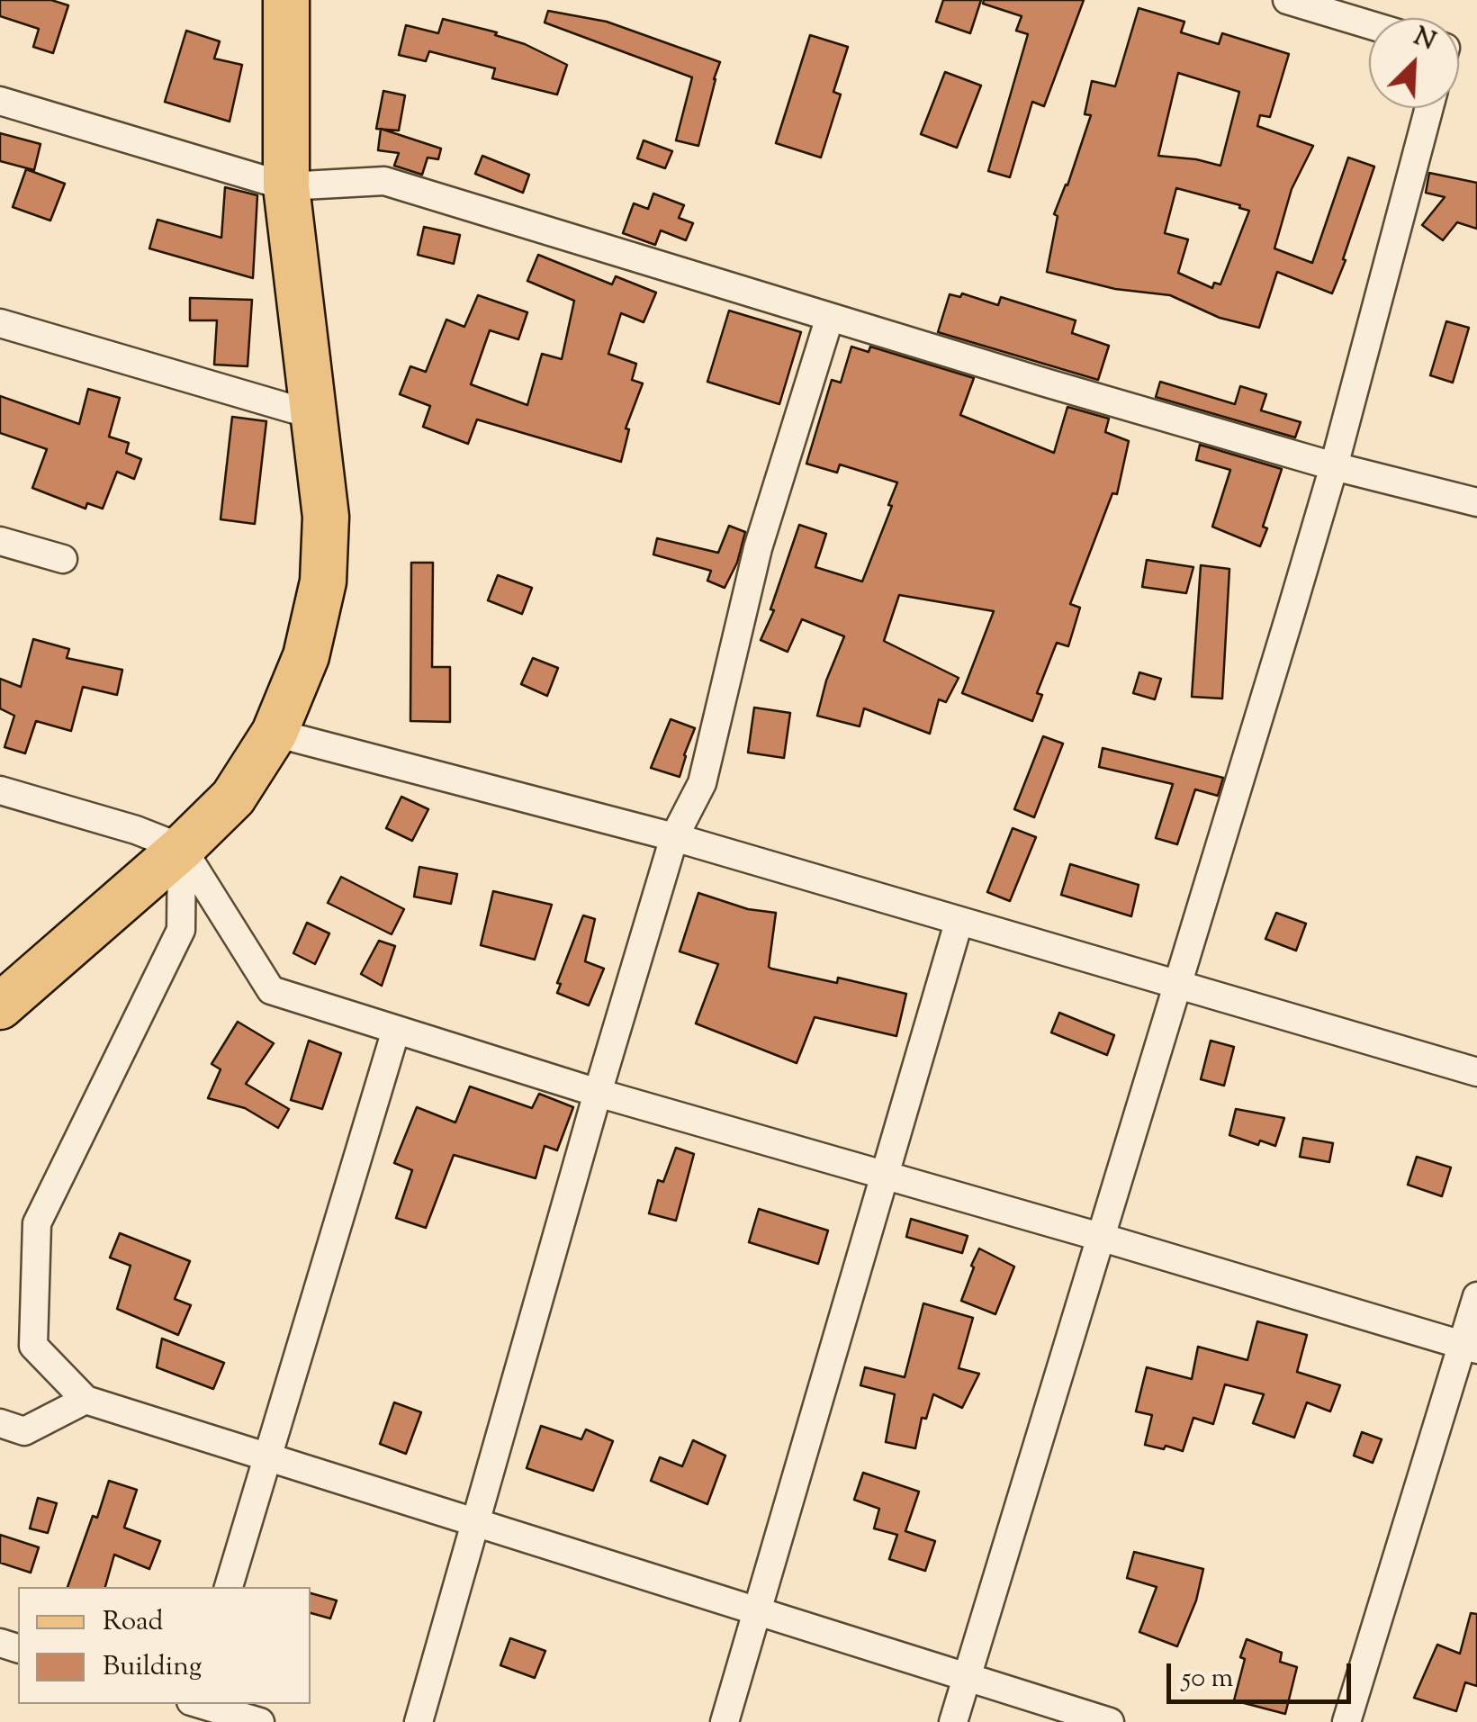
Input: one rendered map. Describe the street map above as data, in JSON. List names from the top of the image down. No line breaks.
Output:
{"legend":["Road","Building"],"scale_bar":"50 m","north":"top right"}
